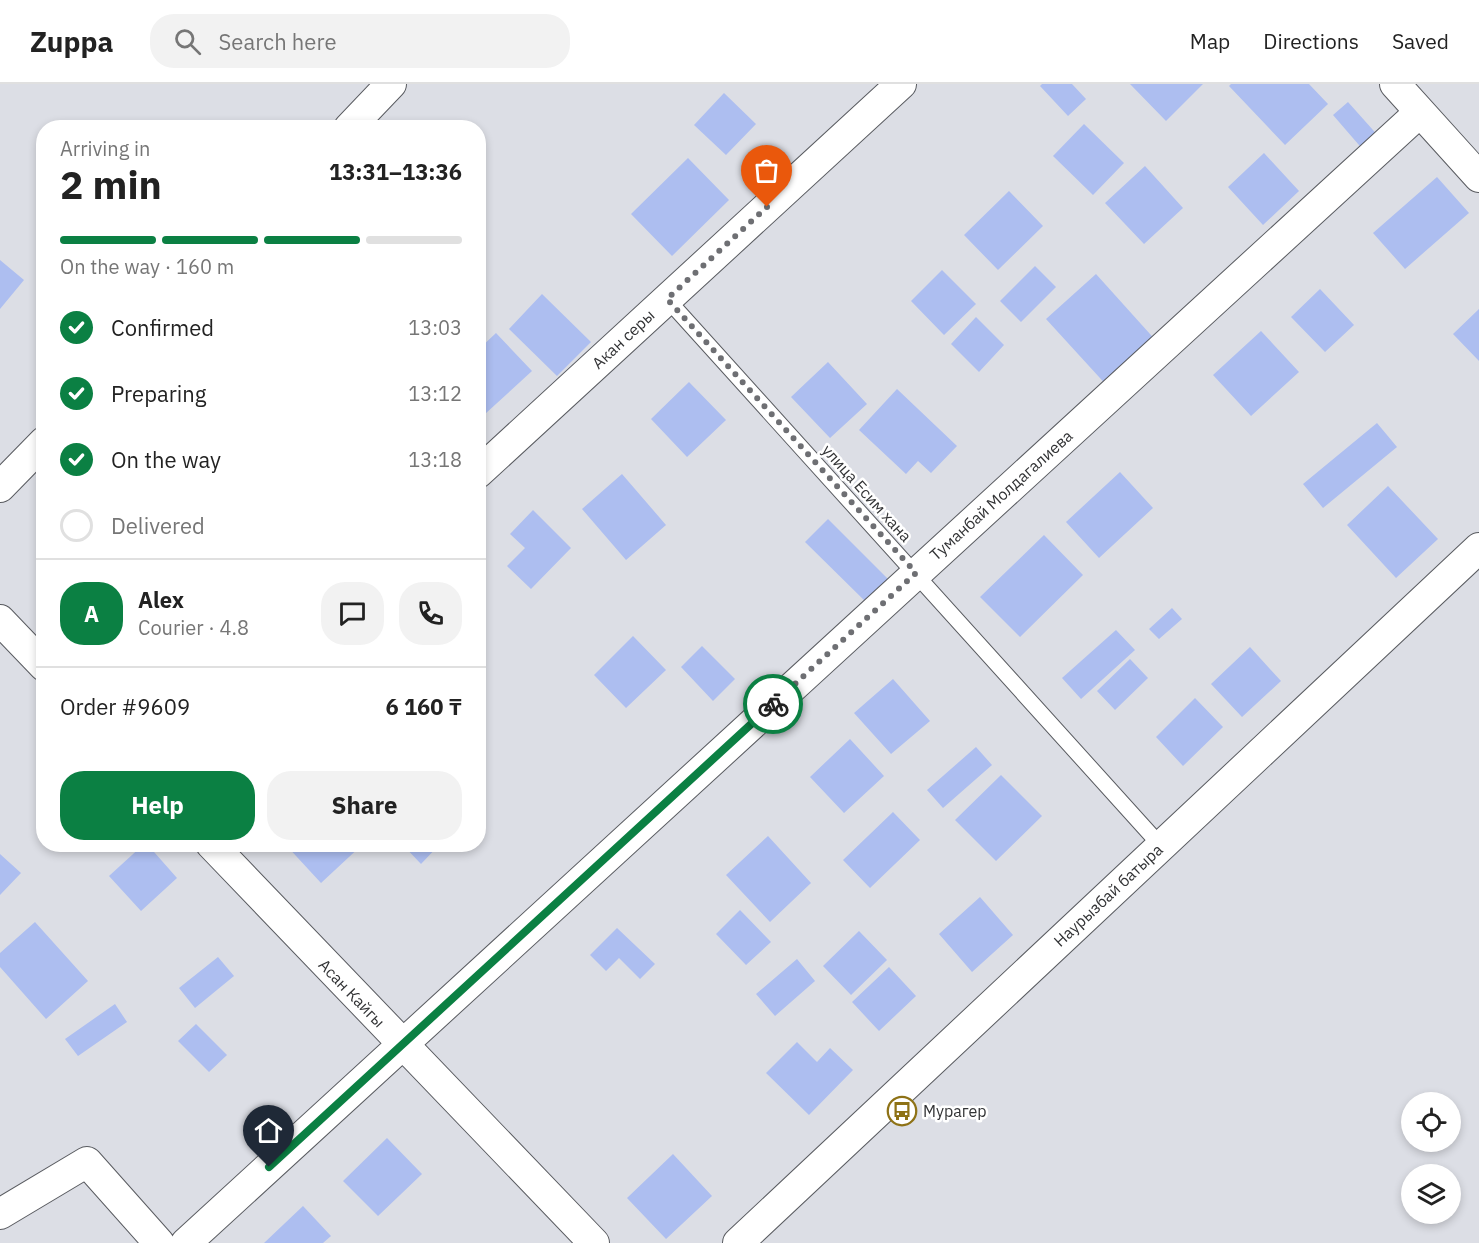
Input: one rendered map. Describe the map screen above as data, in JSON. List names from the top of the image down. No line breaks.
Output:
{"streets":{"street":["Акан серы","Туманбай Молдагалиева","Наурызбай батыра","Асан Кайгы"],"lane":["улица Есим хана"]},"crossings":[["Акан серы","улица Есим хана"],["улица Есим хана","Туманбай Молдагалиева"],["улица Есим хана","Наурызбай батыра"],["Туманбай Молдагалиева","Асан Кайгы"]],"places":{"bus stop":["Мурагер"]},"page":{"header":"Zuppa","search":"Search here","nav":["Map","Directions","Saved"],"heading":["2 min","Arriving in","13:31–13:36"],"panel":["Alex","Courier · 4.8","Order #9609","6 160 ₸"],"bar":"On the way · 160 m","list":[["Confirmed","13:03"],["Preparing","13:12"],["On the way","13:18"],"Delivered"],"round":"A","buttons":["Help","Share"]}}
